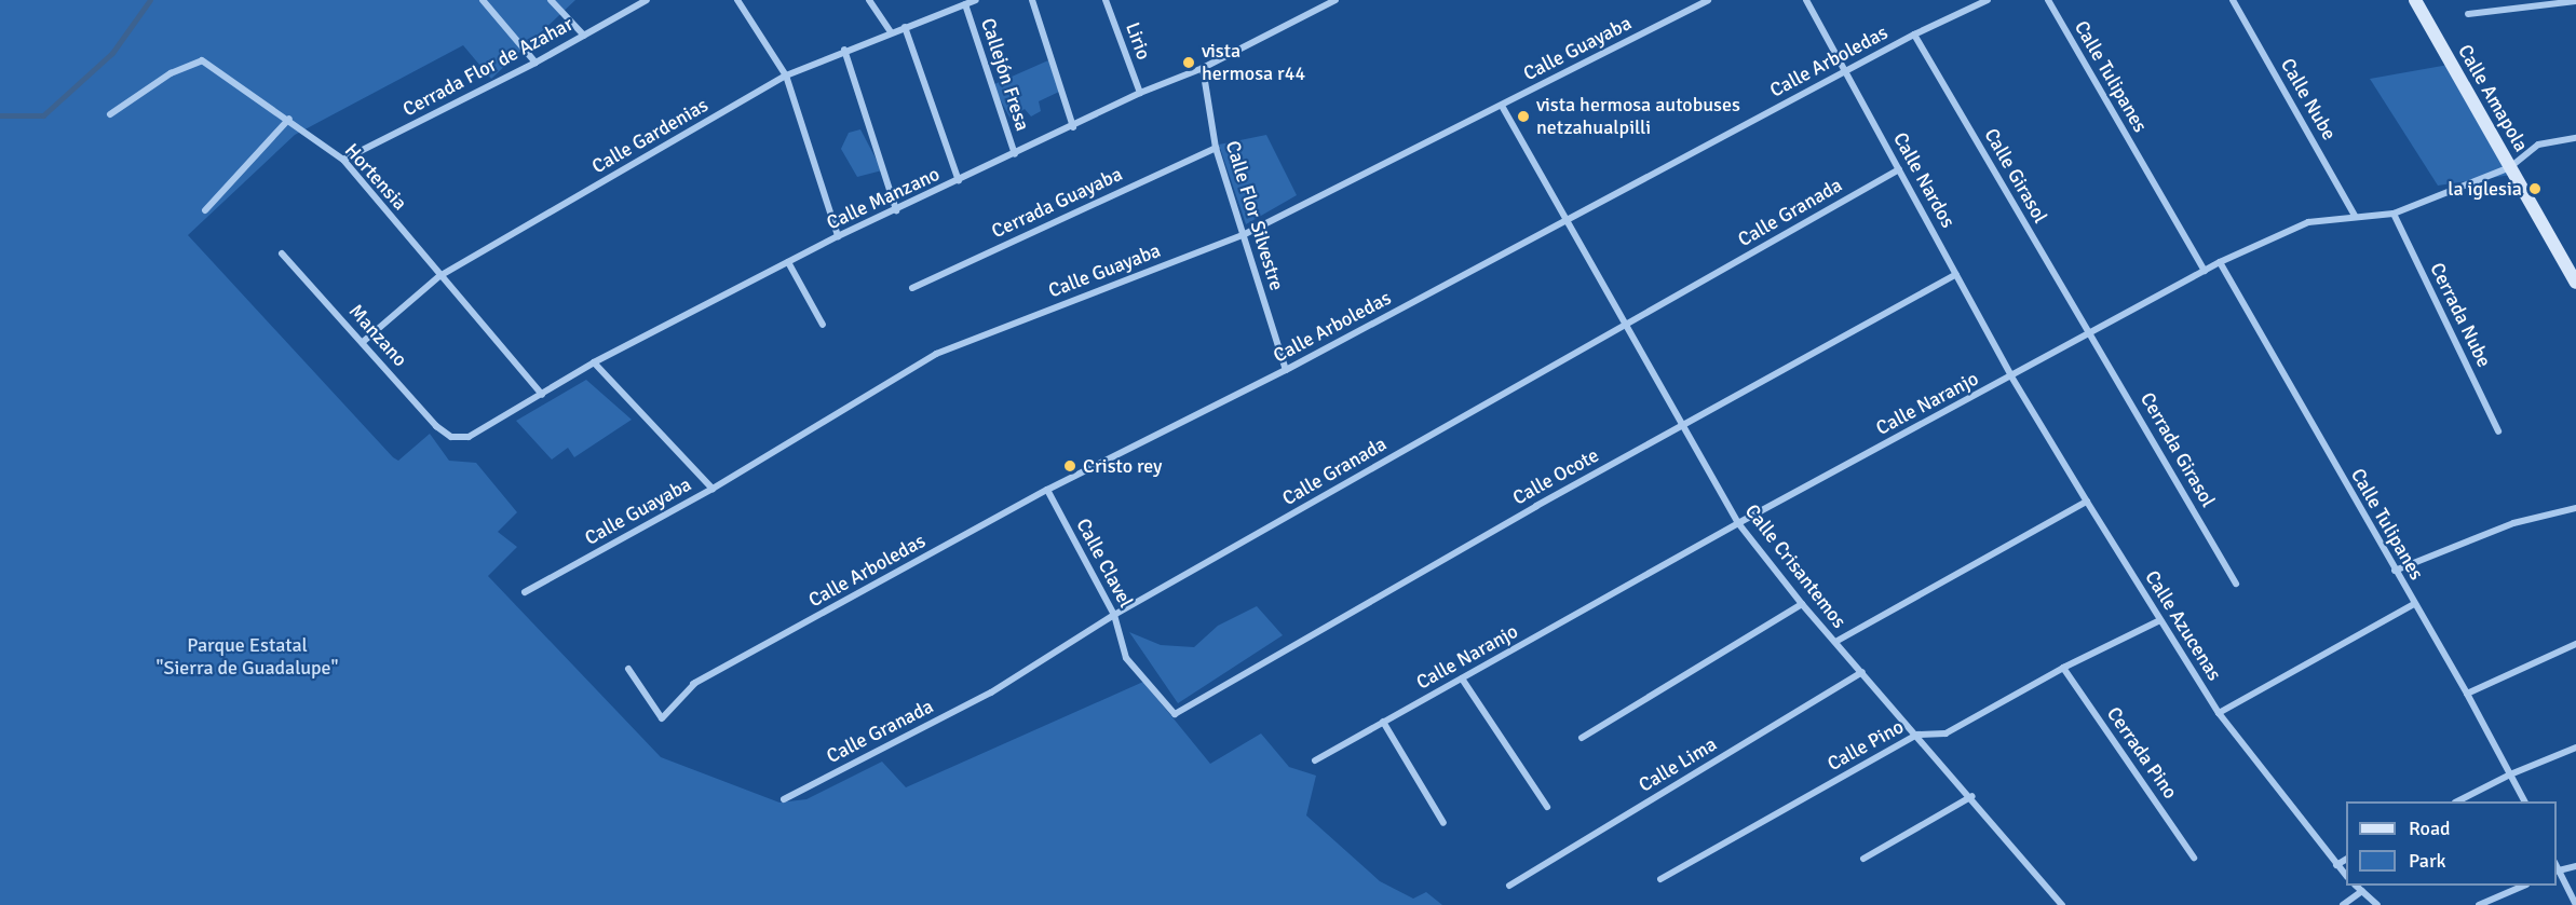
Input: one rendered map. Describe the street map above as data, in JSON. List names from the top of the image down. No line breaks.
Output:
{"streets":{"street":["Lirio","Calle Guayaba","Calle Arboledas","Cerrada Flor de Azahar","Callejón Fresa","Calle Tulipanes","Calle Amapola","Calle Nube","Calle Gardenias","Calle Girasol","Hortensia","Calle Nardos","Calle Manzano","Cerrada Guayaba","Calle Granada","Calle Flor Silvestre","Cerrada Nube","Manzano","Calle Naranjo","Cerrada Girasol","Calle Ocote","Calle Clavel","Calle Crisantemos","Calle Azucenas","Calle Pino","Cerrada Pino","Calle Lima"]},"crossings":[["Lirio","Calle Manzano"],["Calle Guayaba","Calle Flor Silvestre"],["Calle Guayaba","Calle Crisantemos"],["Calle Arboledas","Calle Girasol"],["Calle Arboledas","Calle Nardos"],["Calle Arboledas","Calle Flor Silvestre"],["Calle Arboledas","Calle Clavel"],["Calle Arboledas","Calle Crisantemos"],["Cerrada Flor de Azahar","Hortensia"],["Callejón Fresa","Calle Gardenias"],["Callejón Fresa","Calle Manzano"],["Calle Tulipanes","Calle Naranjo"],["Calle Amapola","Calle Naranjo"],["Calle Nube","Calle Naranjo"],["Calle Gardenias","Hortensia"],["Calle Gardenias","Manzano"],["Calle Girasol","Calle Naranjo"],["Calle Girasol","Cerrada Girasol"],["Hortensia","Calle Manzano"],["Calle Nardos","Calle Granada"],["Calle Nardos","Calle Naranjo"],["Calle Nardos","Calle Ocote"],["Calle Nardos","Calle Azucenas"],["Calle Manzano","Calle Flor Silvestre"],["Calle Manzano","Manzano"],["Cerrada Guayaba","Calle Flor Silvestre"],["Calle Granada","Calle Clavel"],["Calle Granada","Calle Crisantemos"],["Cerrada Nube","Calle Naranjo"],["Calle Naranjo","Cerrada Girasol"],["Calle Naranjo","Calle Crisantemos"],["Calle Naranjo","Calle Azucenas"],["Calle Ocote","Calle Clavel"],["Calle Ocote","Calle Crisantemos"],["Calle Crisantemos","Calle Pino"],["Calle Crisantemos","Calle Lima"],["Calle Azucenas","Calle Pino"],["Calle Pino","Cerrada Pino"]],"parks":["Parque Estatal \"Sierra de Guadalupe\""],"places":["vista hermosa r44","vista hermosa autobuses netzahualpilli","la iglesia","Cristo rey"],"legend":["Road","Park"]}
